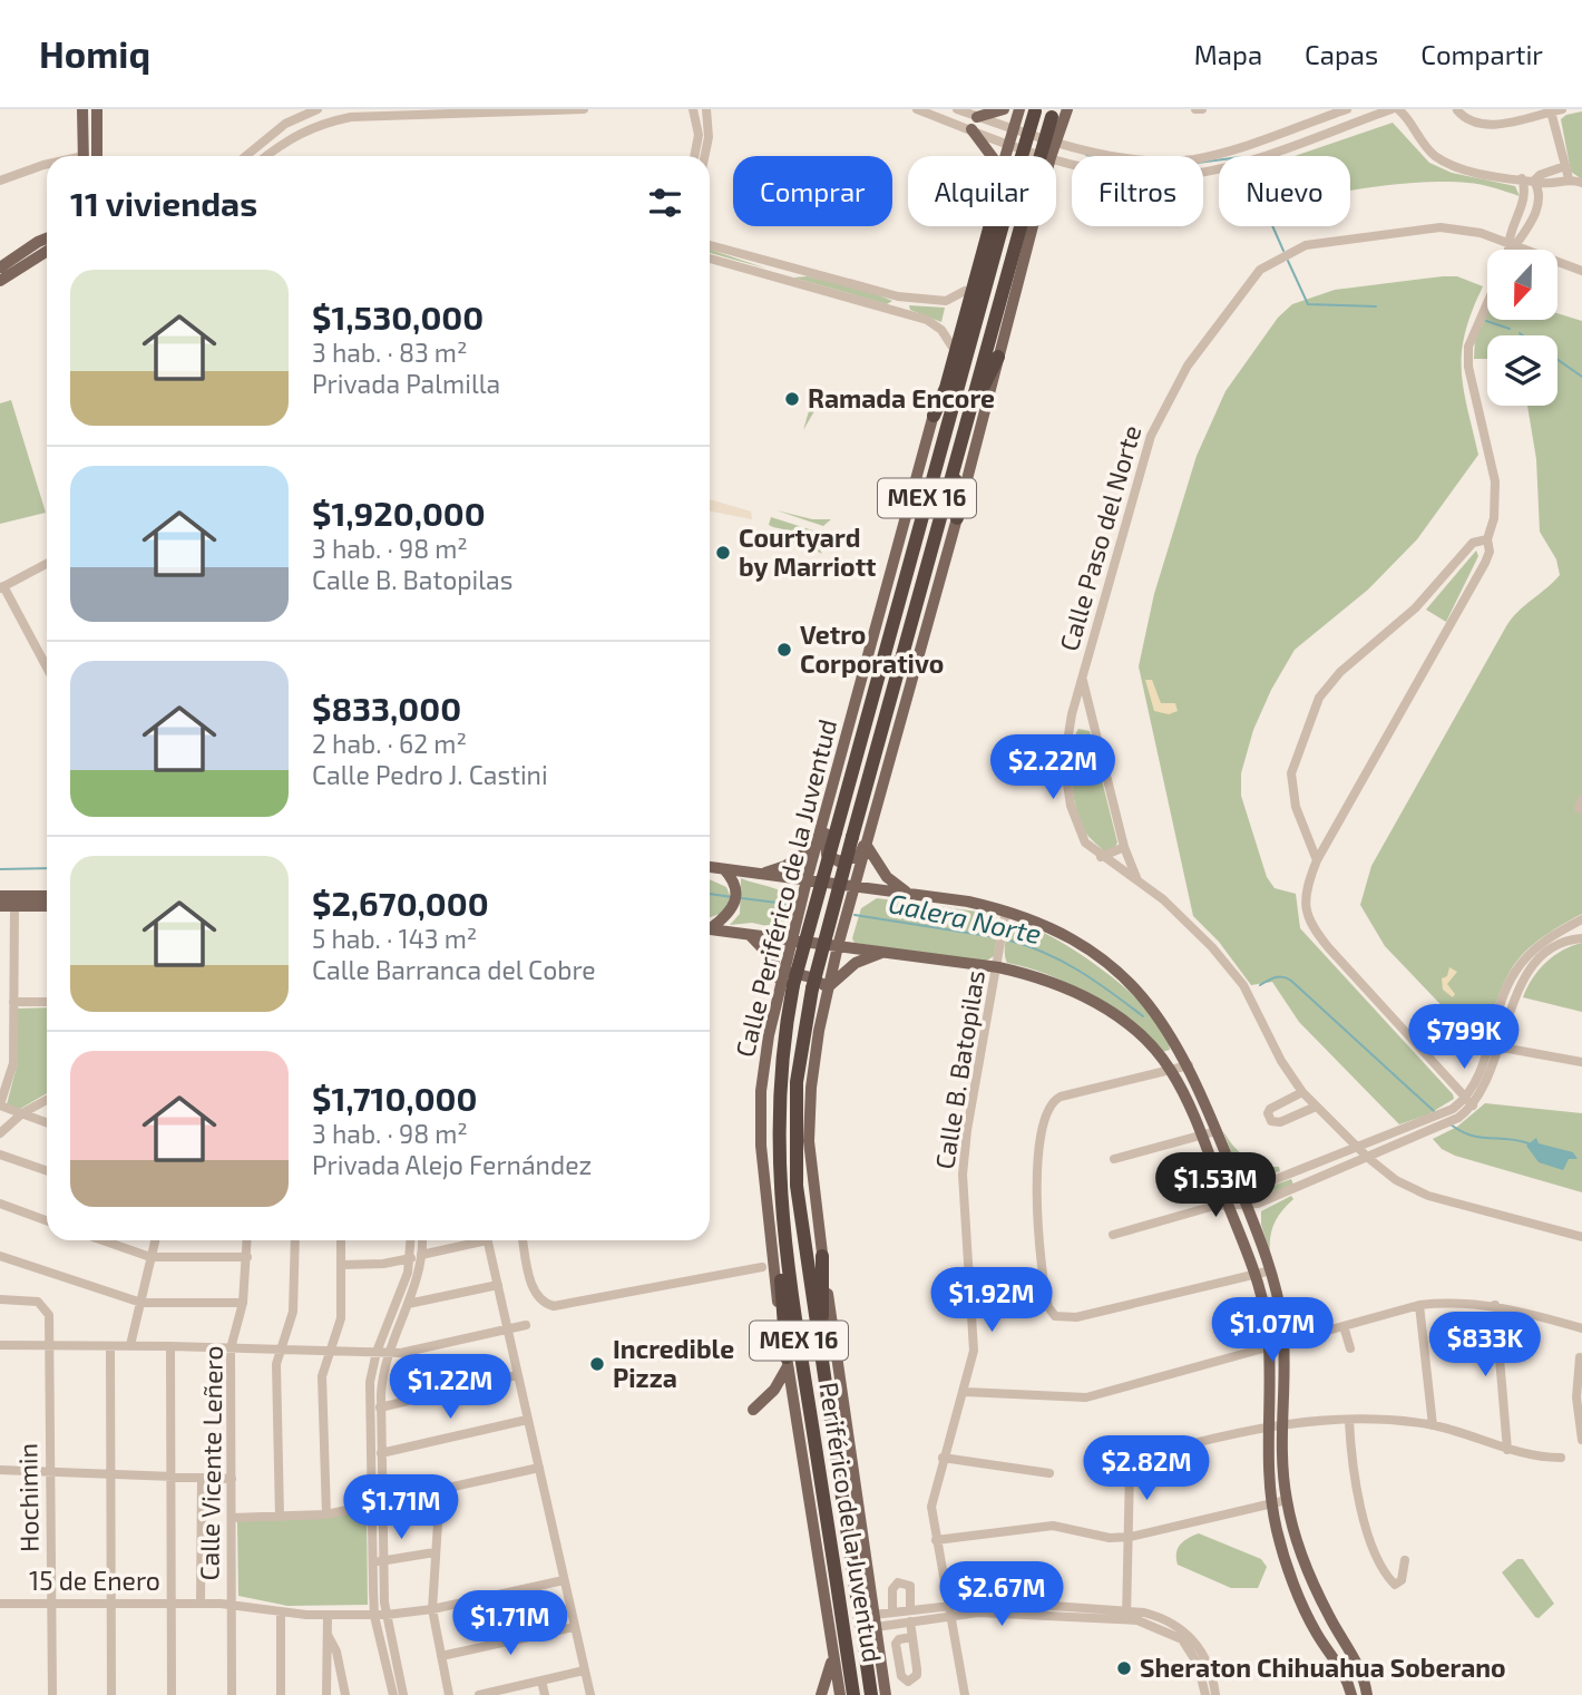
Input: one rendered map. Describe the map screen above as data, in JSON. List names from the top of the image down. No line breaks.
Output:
{"streets":{"highway":["MEX 16","Periférico de la Juventud"],"main road":["Calle Periférico de la Juventud"],"street":["Calle Paso del Norte","Calle B. Batopilas","Calle Vicente Leñero","Hochimin","15 de Enero"]},"crossings":[["MEX 16","Calle Periférico de la Juventud"],["MEX 16","Periférico de la Juventud"],["Calle Periférico de la Juventud","Periférico de la Juventud"],["Calle Vicente Leñero","15 de Enero"],["Hochimin","15 de Enero"]],"water":["Galera Norte"],"places":["Ramada Encore","Courtyard by Marriott","Vetro Corporativo","Incredible Pizza","Sheraton Chihuahua Soberano"],"north":"bottom","page":{"header":"Homiq","nav":["Mapa","Capas","Compartir"],"chip":["Comprar","Alquilar","Filtros","Nuevo"],"heading":"11 viviendas","list":[{"name":"$1,530,000","note":"3 hab. · 83 m² · Privada Palmilla"},{"name":"$1,920,000","note":"3 hab. · 98 m² · Calle B. Batopilas"},{"name":"$833,000","note":"2 hab. · 62 m² · Calle Pedro J. Castini"},{"name":"$2,670,000","note":"5 hab. · 143 m² · Calle Barranca del Cobre"},{"name":"$1,710,000","note":"3 hab. · 98 m² · Privada Alejo Fernández"}],"price":["$2.22M","$799K","$1.53M","$1.92M","$1.07M","$833K","$1.22M","$2.82M","$1.71M","$2.67M","$1.71M"]}}
